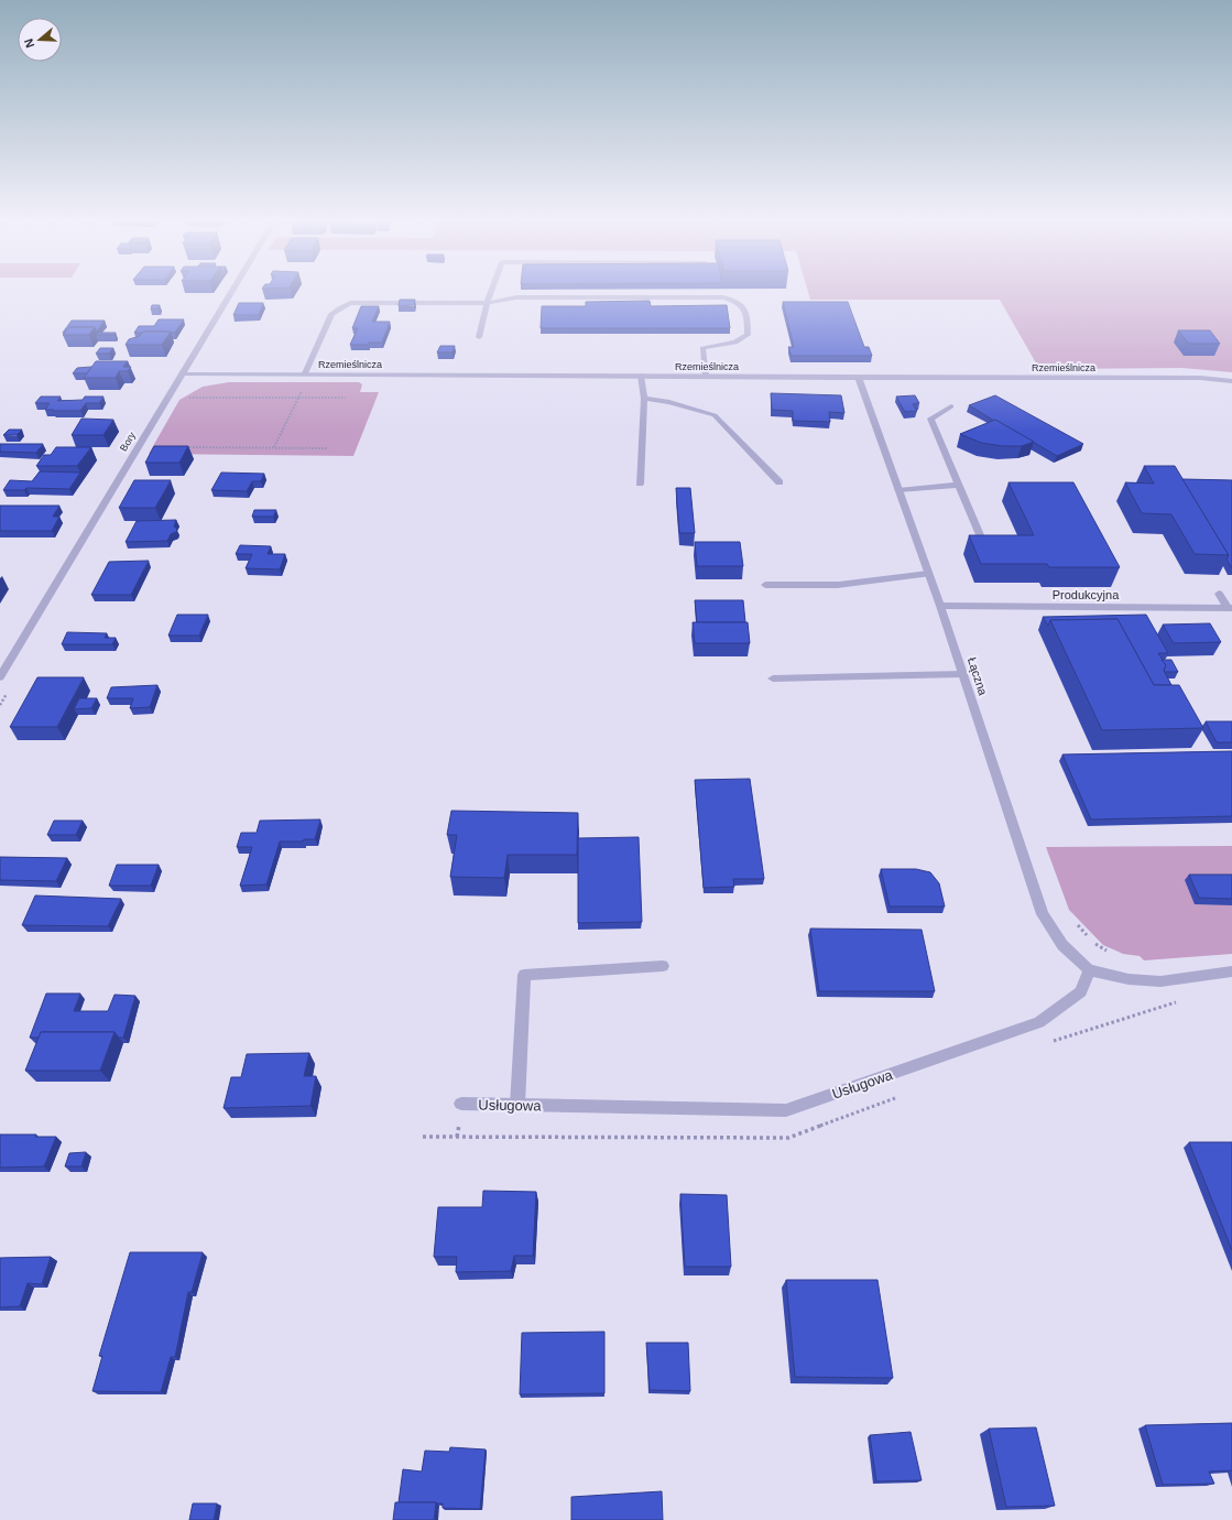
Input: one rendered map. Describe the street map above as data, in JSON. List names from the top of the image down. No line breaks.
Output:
{"streets":{"street":["Rzemieślnicza","Bory","Produkcyjna","Łączna","Usługowa"]},"crossings":[["Rzemieślnicza","Bory"],["Rzemieślnicza","Łączna"],["Produkcyjna","Łączna"],["Łączna","Usługowa"]],"north":"left"}
